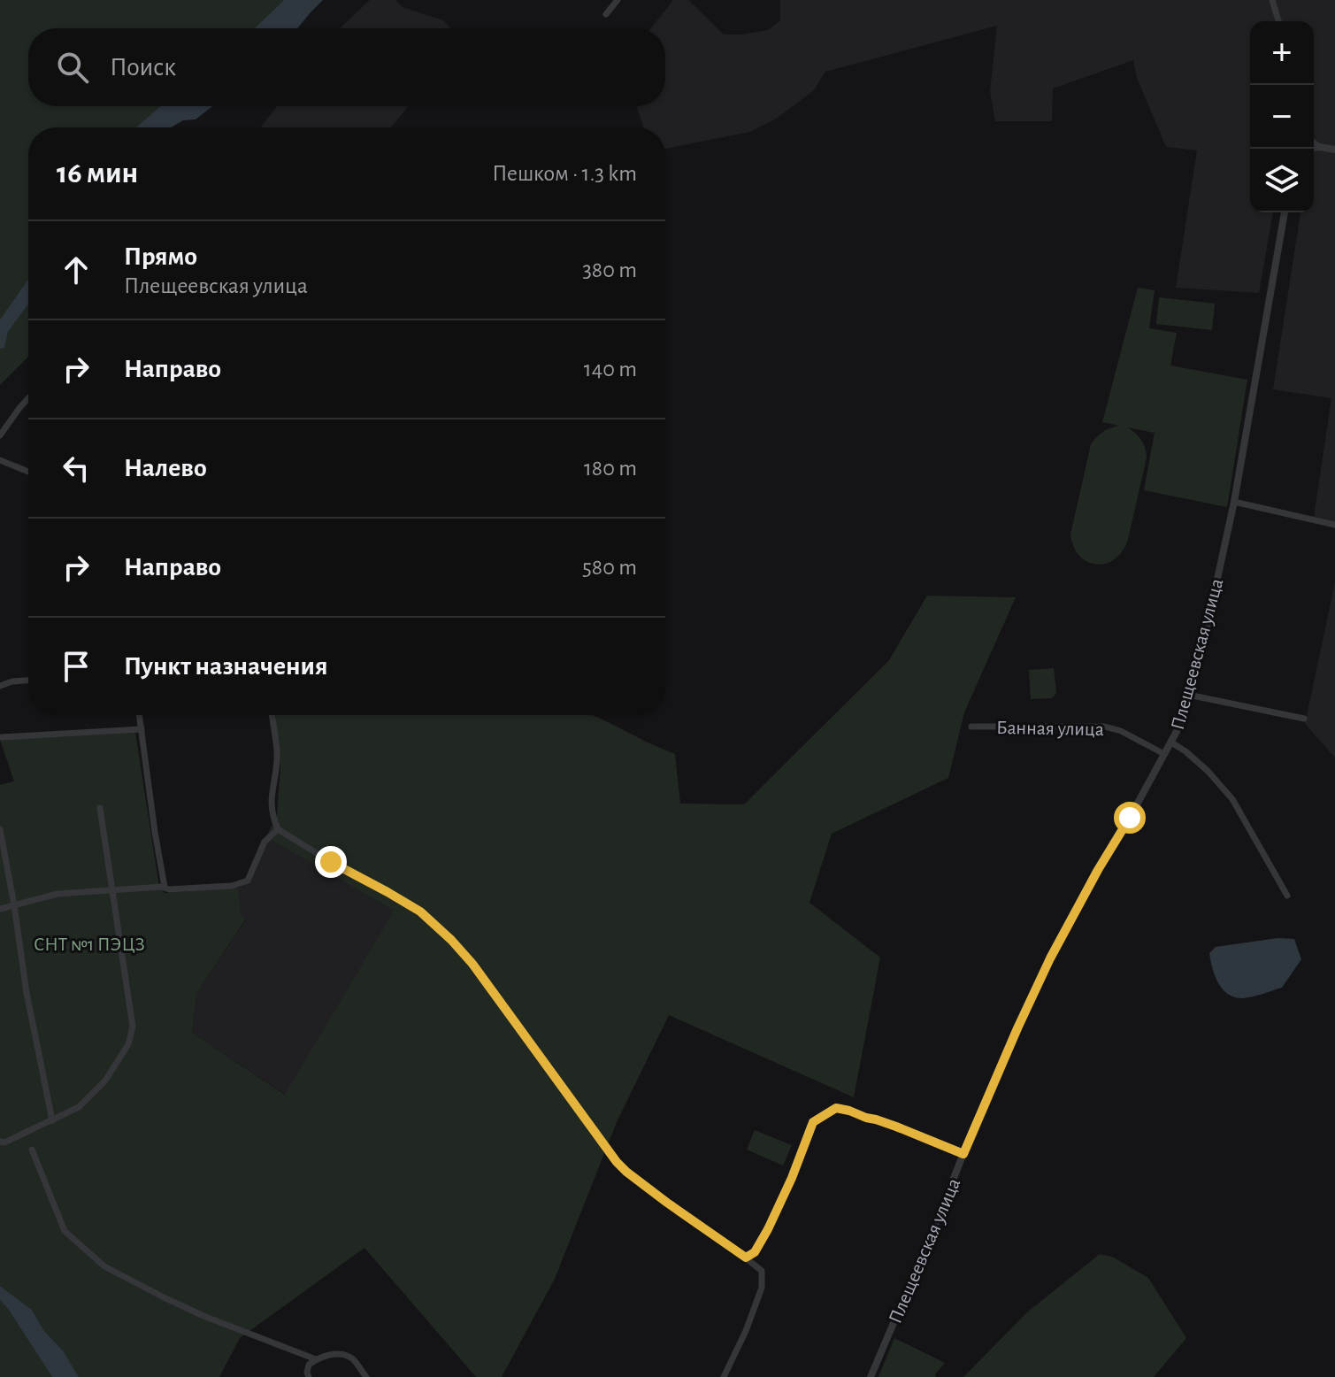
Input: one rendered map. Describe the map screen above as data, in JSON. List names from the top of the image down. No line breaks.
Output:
{"streets":{"street":["Плещеевская улица","Банная улица"]},"crossings":[["Плещеевская улица","Банная улица"]],"parks":["СНТ №1 ПЭЦЗ"],"page":{"map_buttons":["+","−"],"search":"Поиск","heading":["16 мин","Пешком · 1.3 km"],"list":[["Прямо","Плещеевская улица","380 m"],["Направо","140 m"],["Налево","180 m"],["Направо","580 m"],"Пункт назначения"]}}
